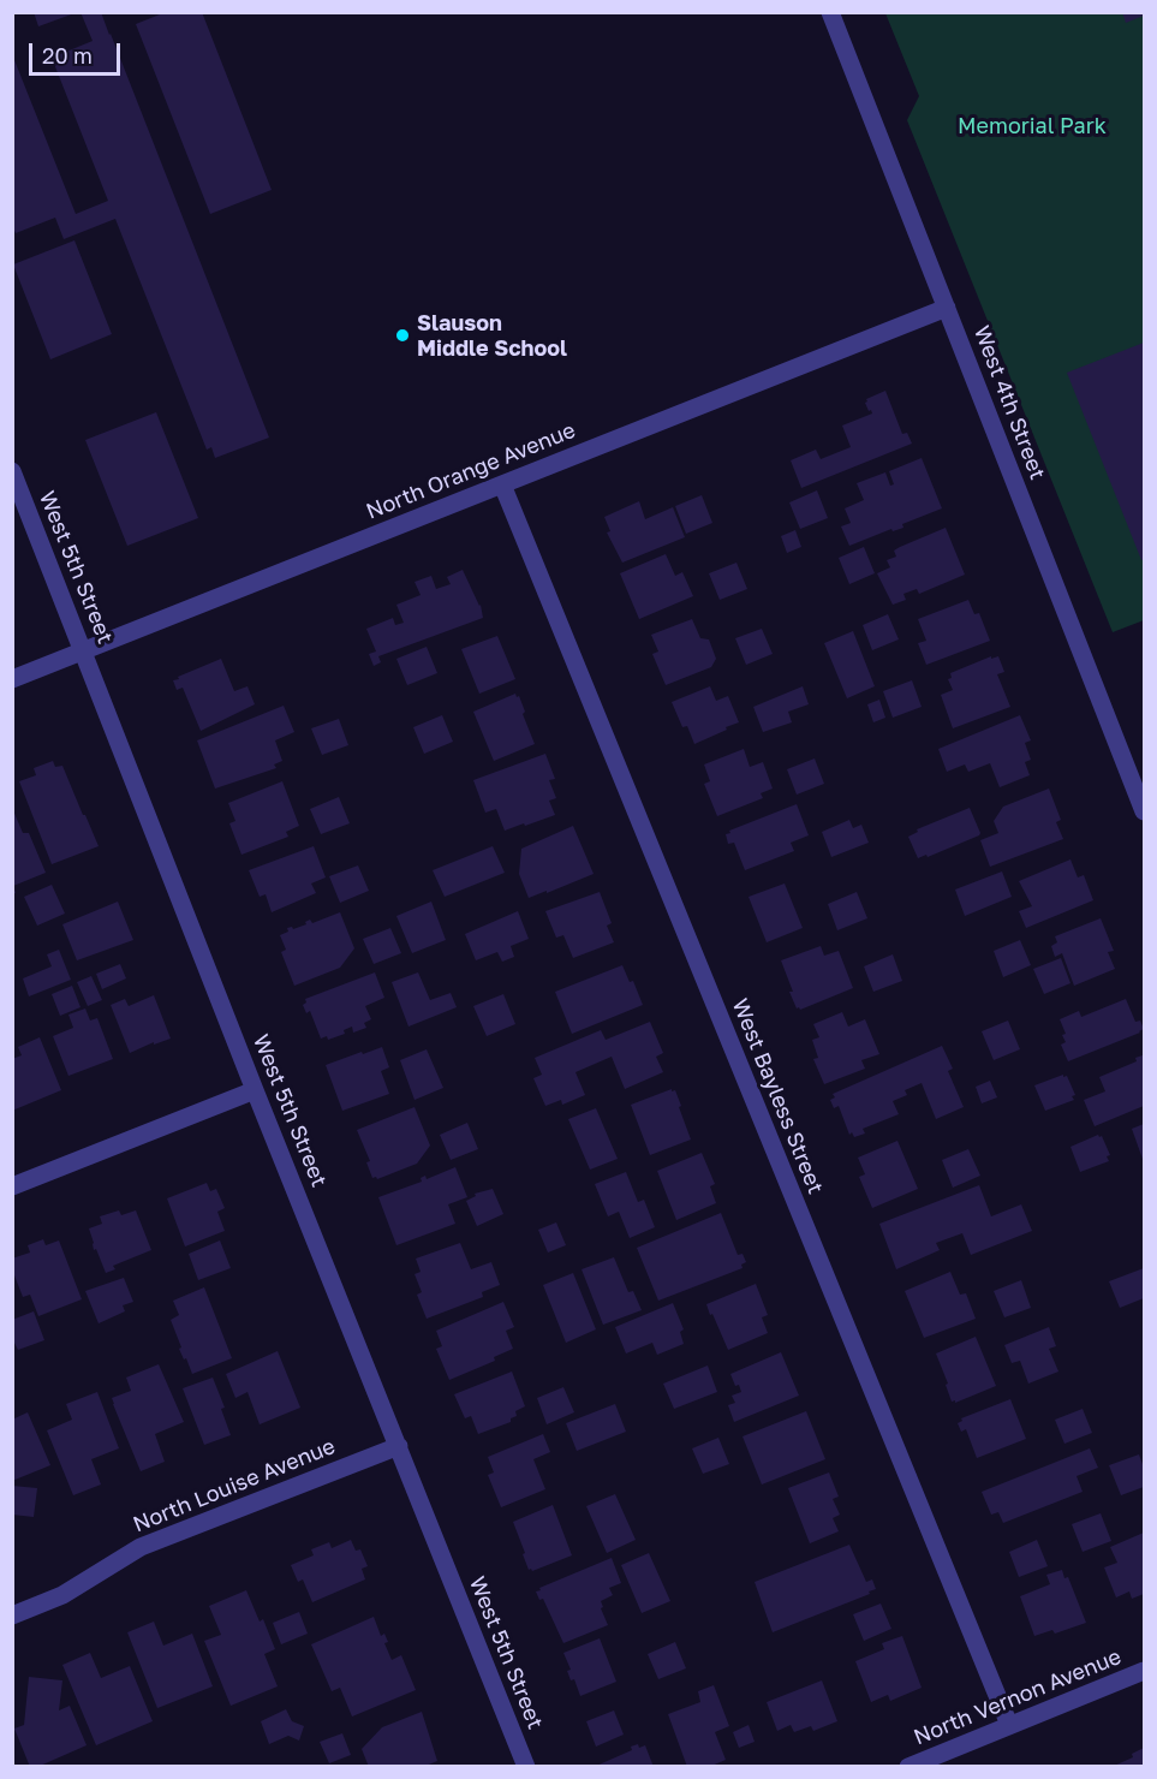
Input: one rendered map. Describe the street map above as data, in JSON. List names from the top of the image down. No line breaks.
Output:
{"streets":{"street":["West 4th Street","North Orange Avenue","West 5th Street","West Bayless Street","North Louise Avenue","North Vernon Avenue"]},"crossings":[["West 4th Street","North Orange Avenue"],["North Orange Avenue","West 5th Street"],["North Orange Avenue","West Bayless Street"],["West 5th Street","North Louise Avenue"],["West Bayless Street","North Vernon Avenue"]],"parks":["Memorial Park"],"places":["Slauson Middle School"],"scale_bar":"20 m"}
